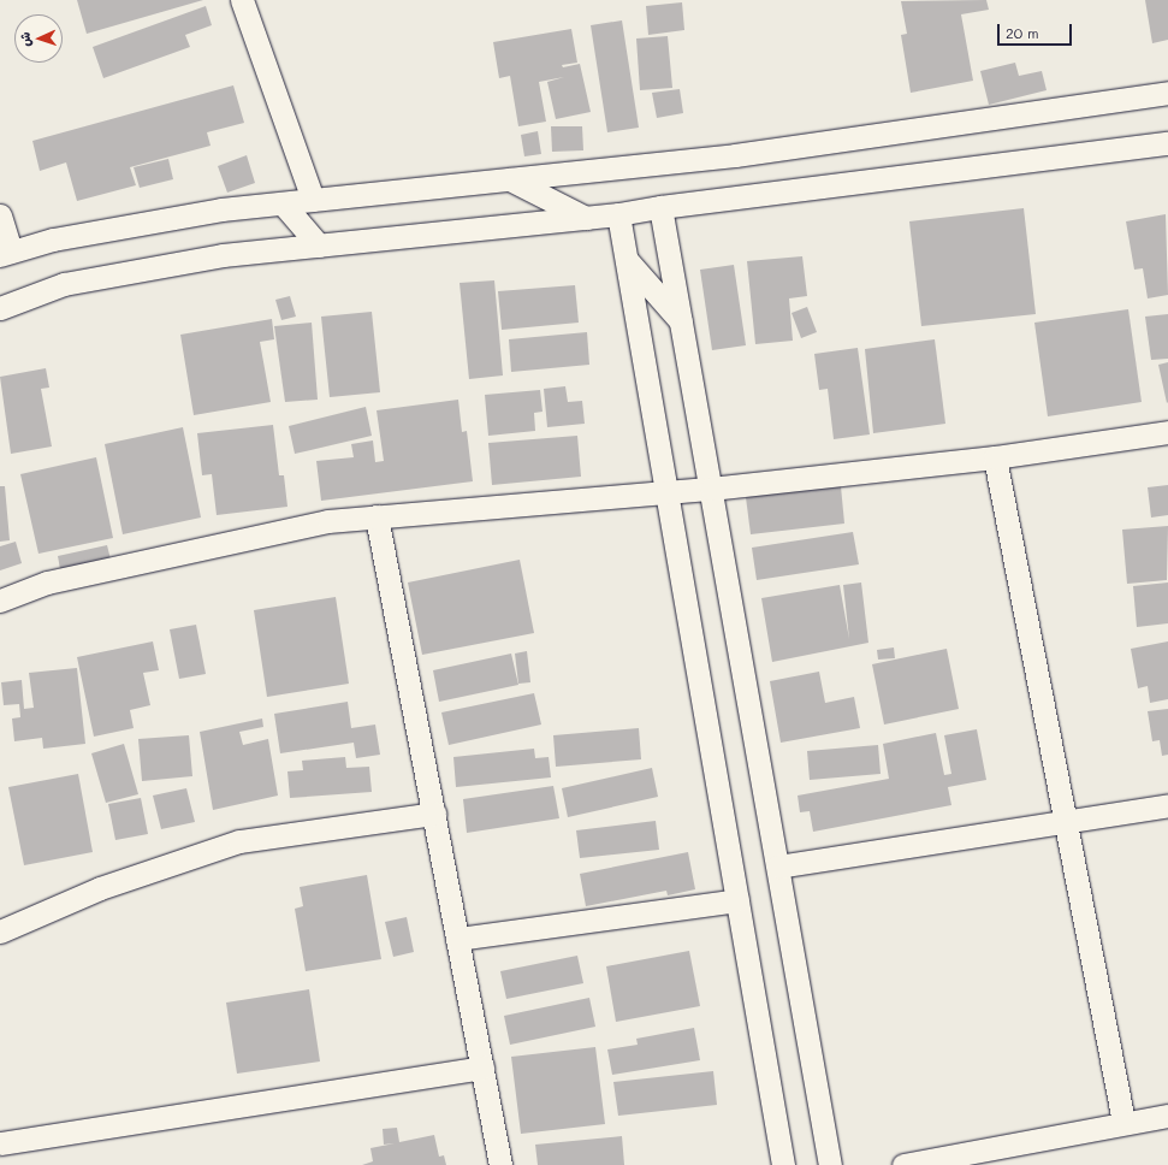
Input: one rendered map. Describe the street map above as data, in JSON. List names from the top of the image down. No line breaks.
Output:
{"scale_bar":"20 m","north":"left"}
